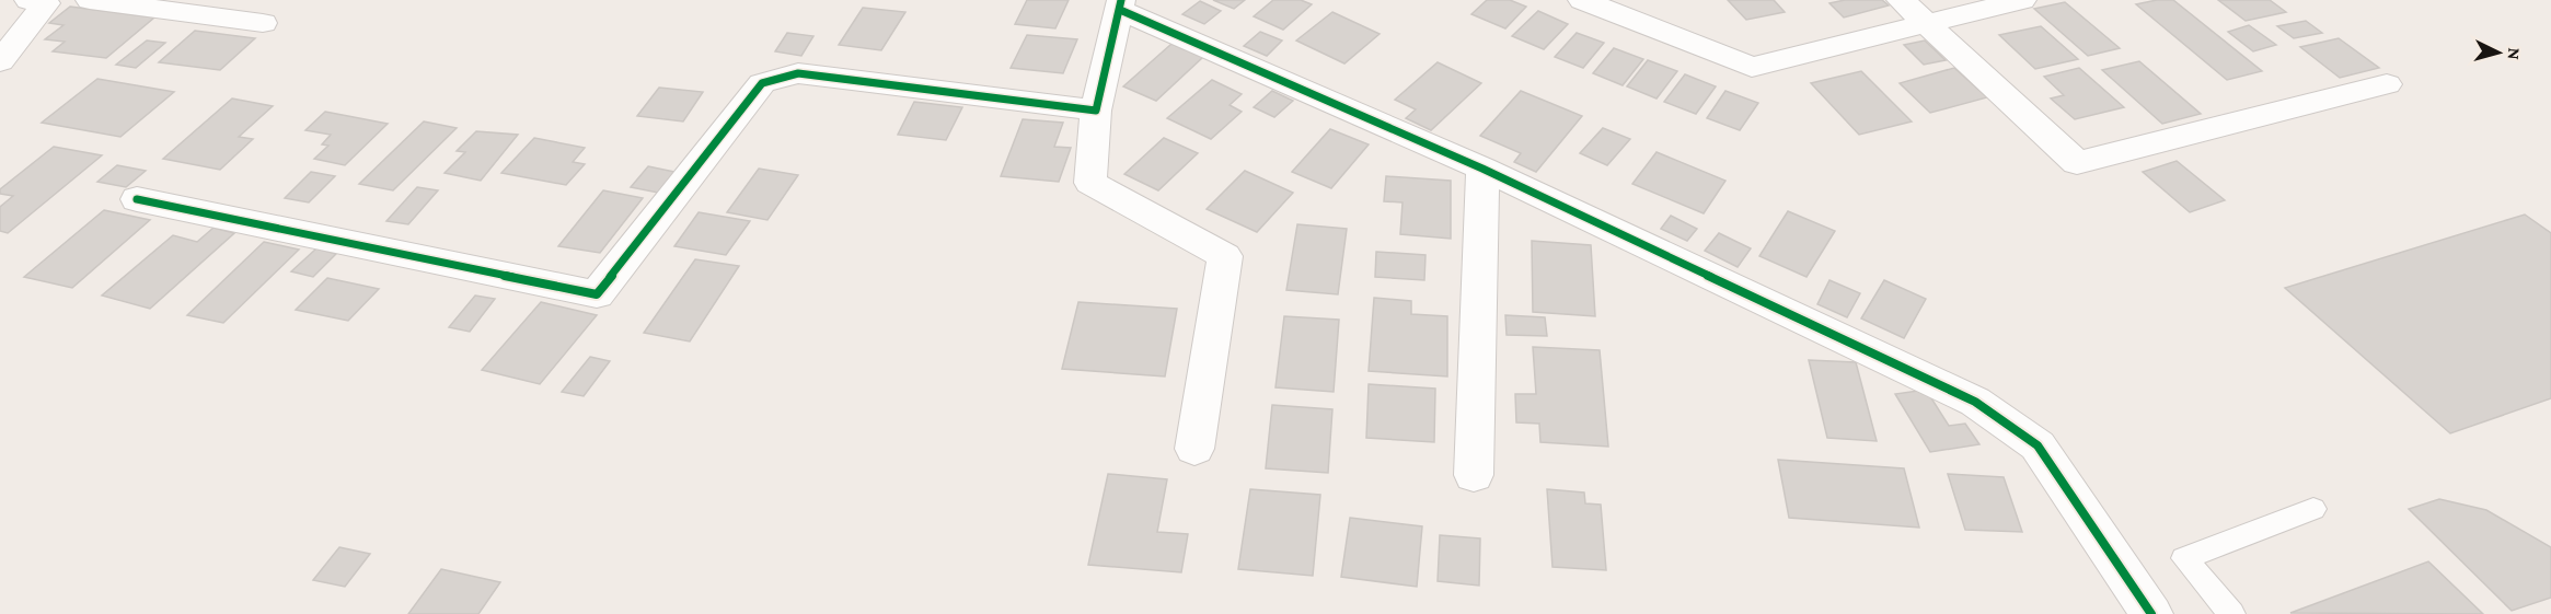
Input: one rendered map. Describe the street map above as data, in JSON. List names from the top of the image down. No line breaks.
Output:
{"north":"right"}
